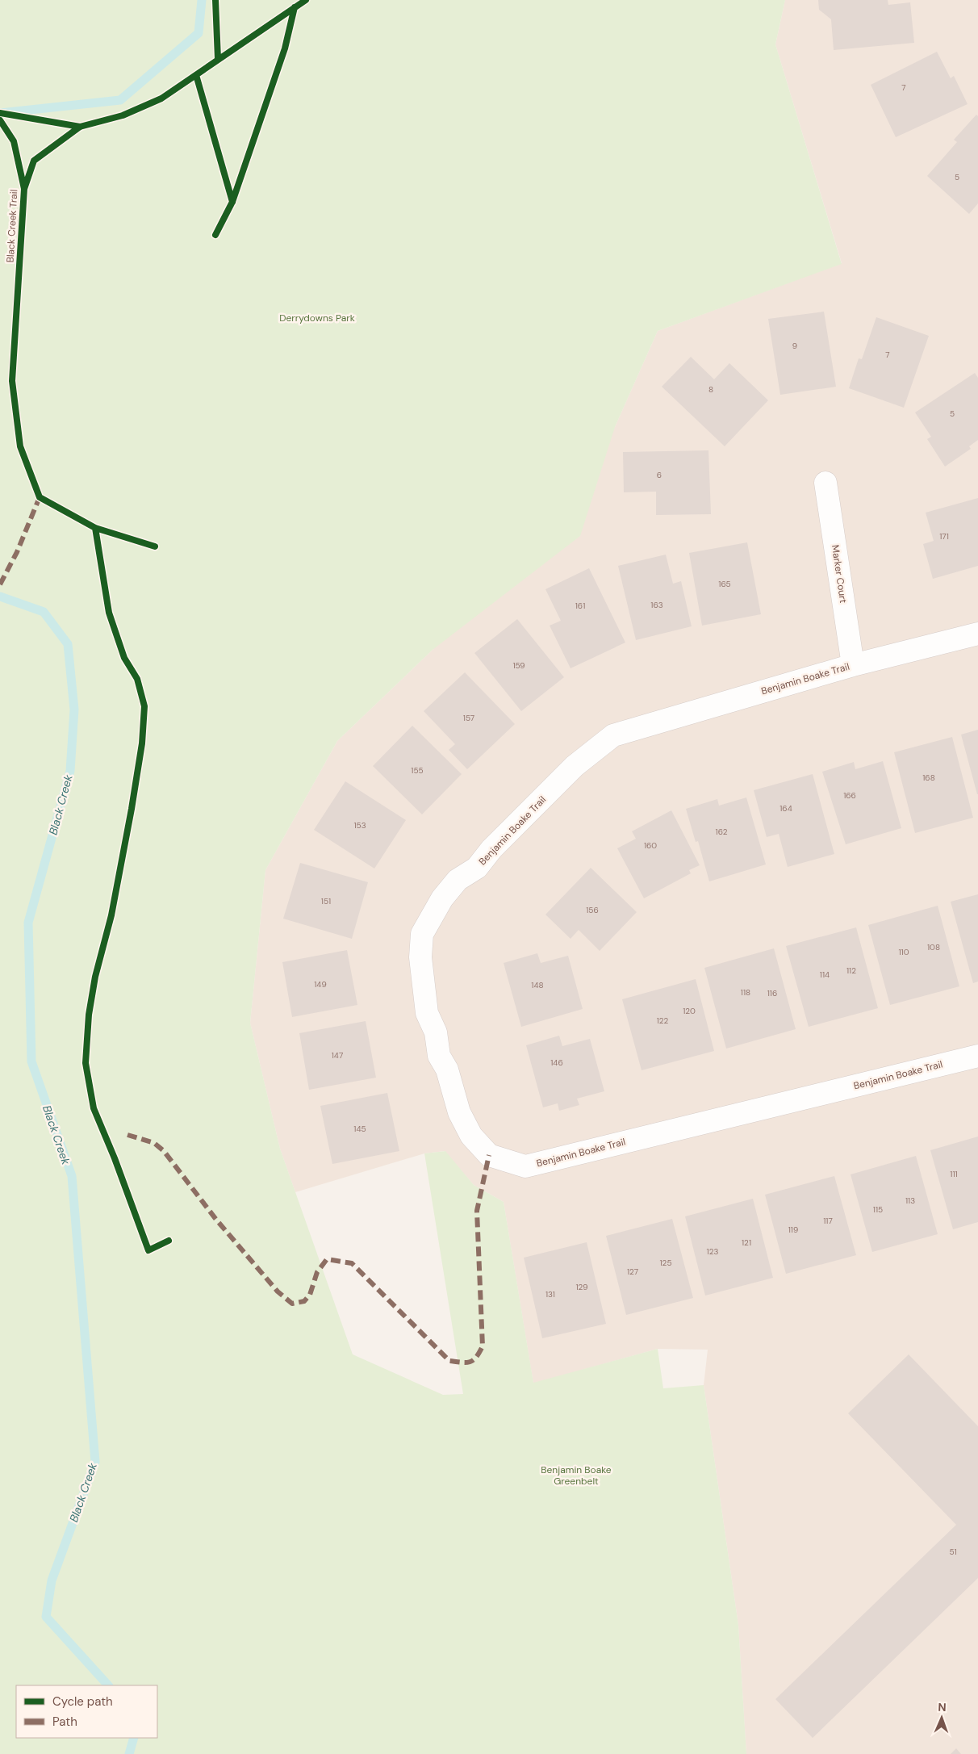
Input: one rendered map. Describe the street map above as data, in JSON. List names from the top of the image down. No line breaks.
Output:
{"streets":{"street":["Marker Court","Benjamin Boake Trail"],"cycle path":["Black Creek Trail"]},"crossings":[["Marker Court","Benjamin Boake Trail"]],"water":["Black Creek"],"parks":["Derrydowns Park","Benjamin Boake Greenbelt"],"house_numbers":["7","5","9","7","8","5","6","171","165","163","161","159","157","155","168","166","164","153","162","160","151","156","108","110","112","114","149","148","118","116","120","122","147","146","145","111","113","115","117","119","121","123","125","127","129","131","51"],"legend":["Cycle path","Path"],"north":"top"}
